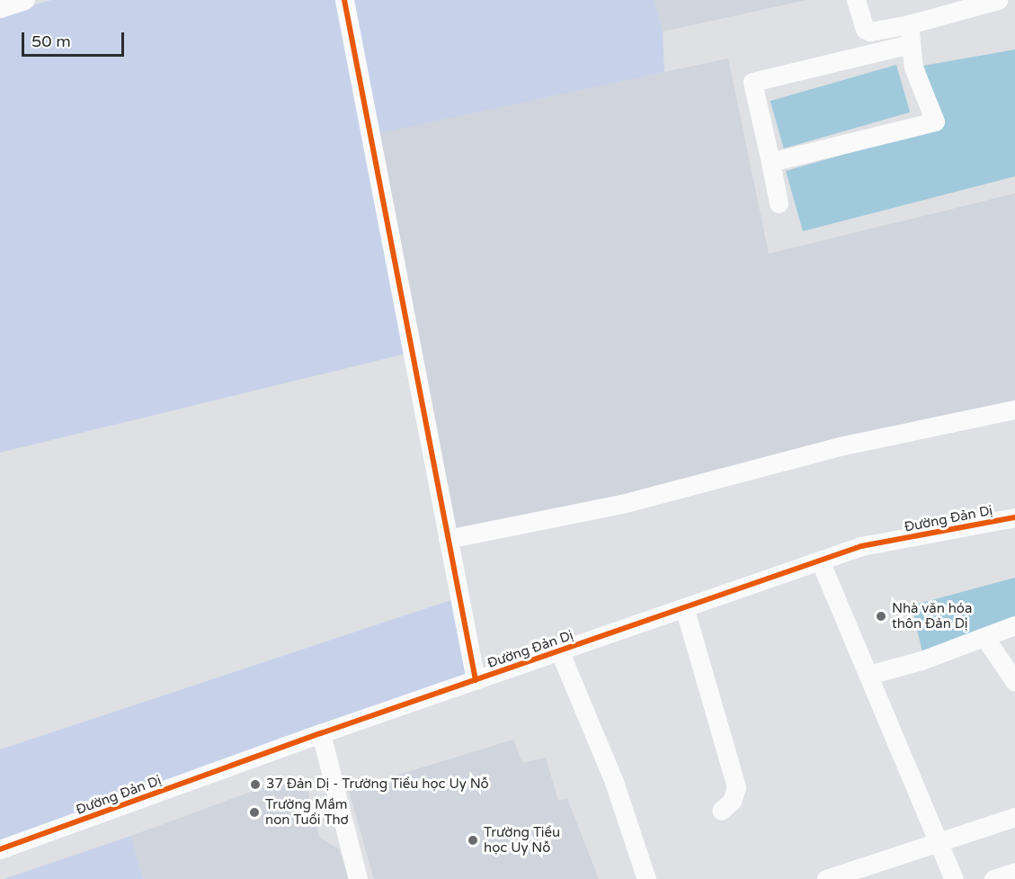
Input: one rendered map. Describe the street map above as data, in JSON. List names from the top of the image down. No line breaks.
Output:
{"streets":{"street":["Đường Đản Dị"]},"places":["Nhà văn hóa thôn Đản Dị","37 Đản Dị - Trường Tiểu học Uy Nỗ","Trường Mầm non Tuổi Thơ","Trường Tiểu học Uy Nỗ"],"scale_bar":"50 m"}
